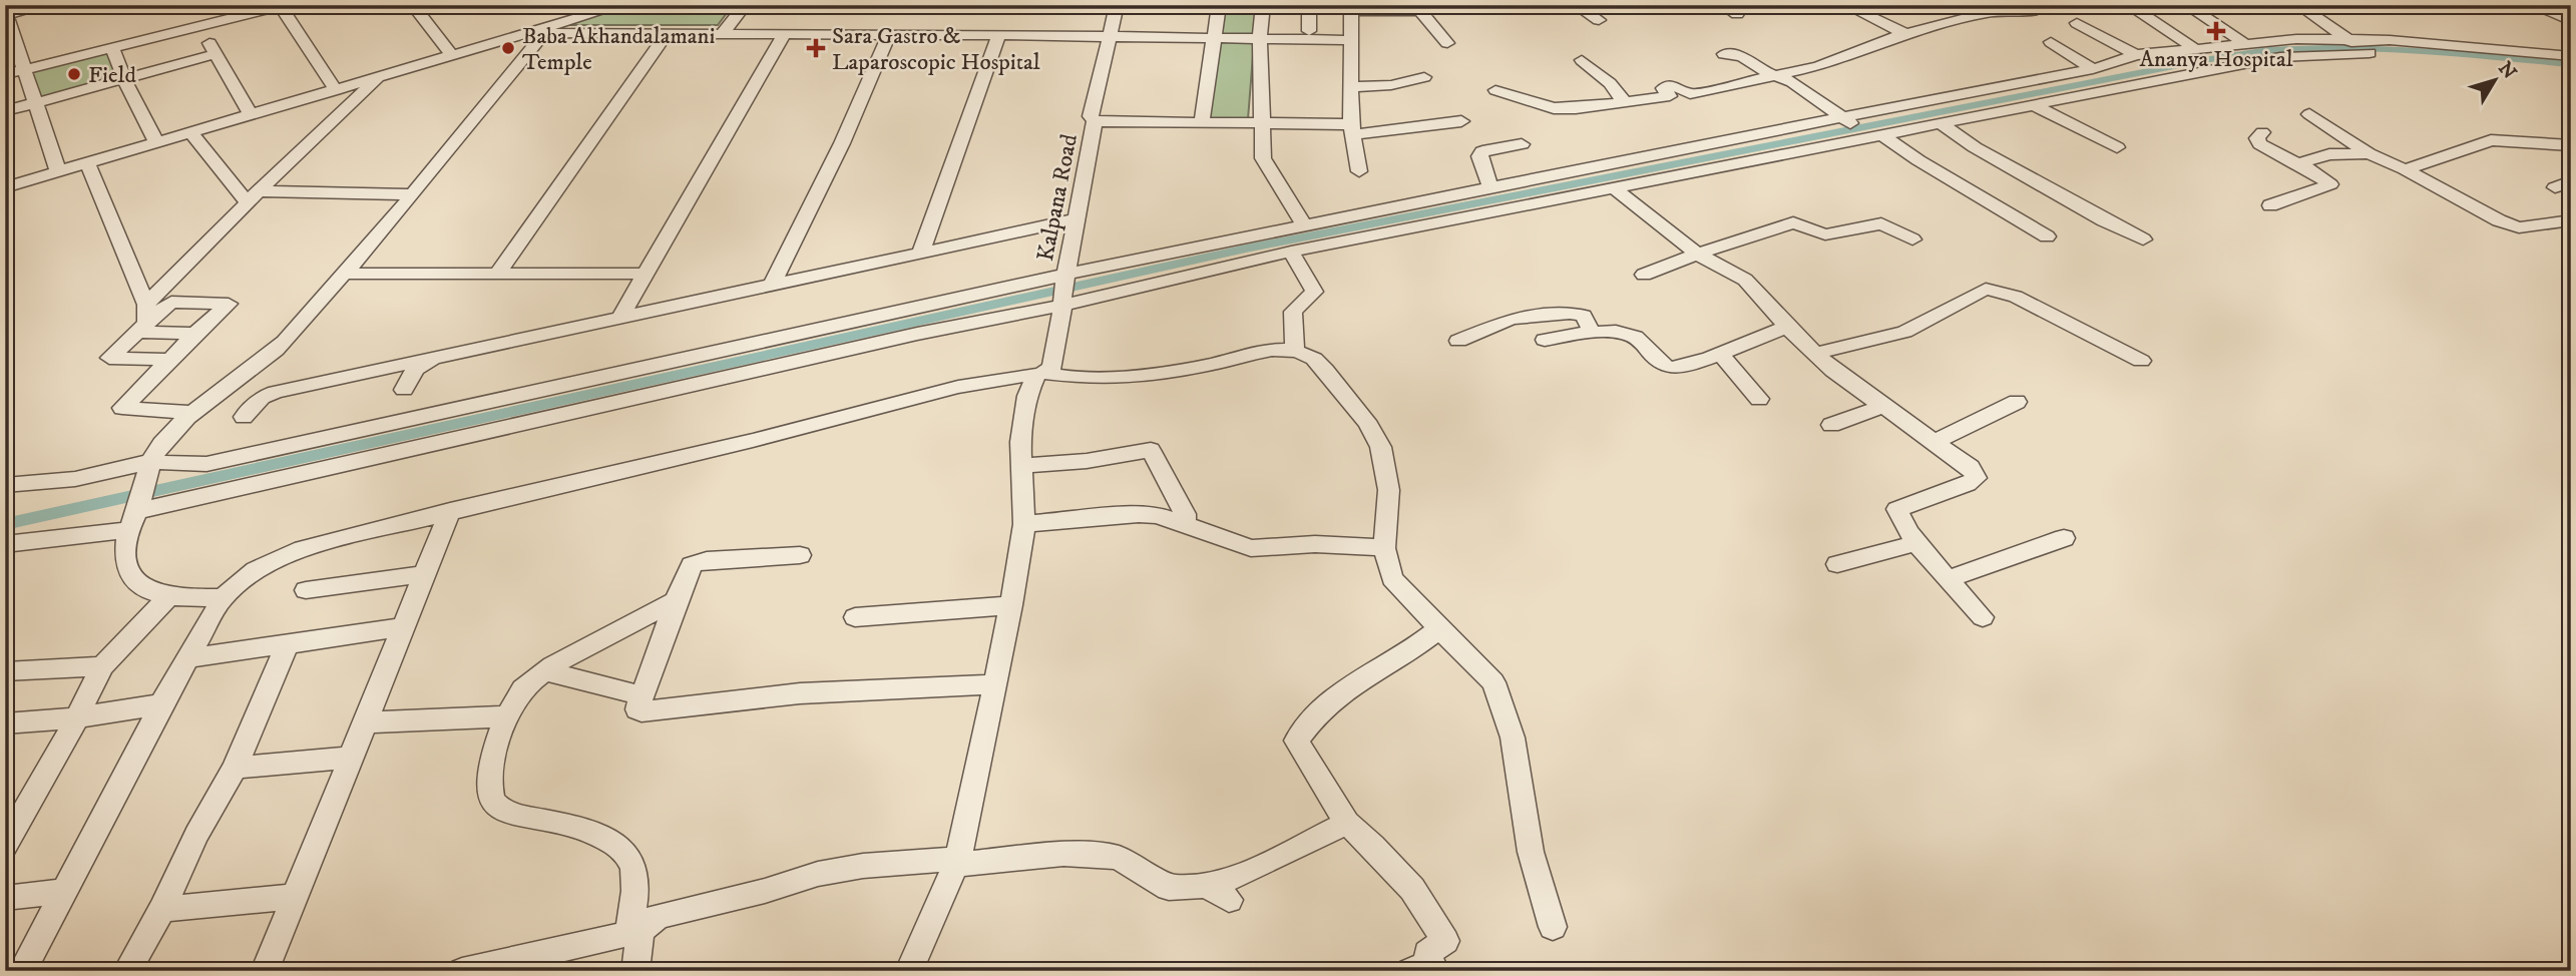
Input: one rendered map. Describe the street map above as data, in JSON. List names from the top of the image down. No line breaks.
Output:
{"streets":{"street":["Kalpana Road"]},"places":{"health":["Ananya Hospital","Sara Gastro & Laparoscopic Hospital"],"other":["Baba Akhandalamani Temple","Field"]},"north":"top right"}
